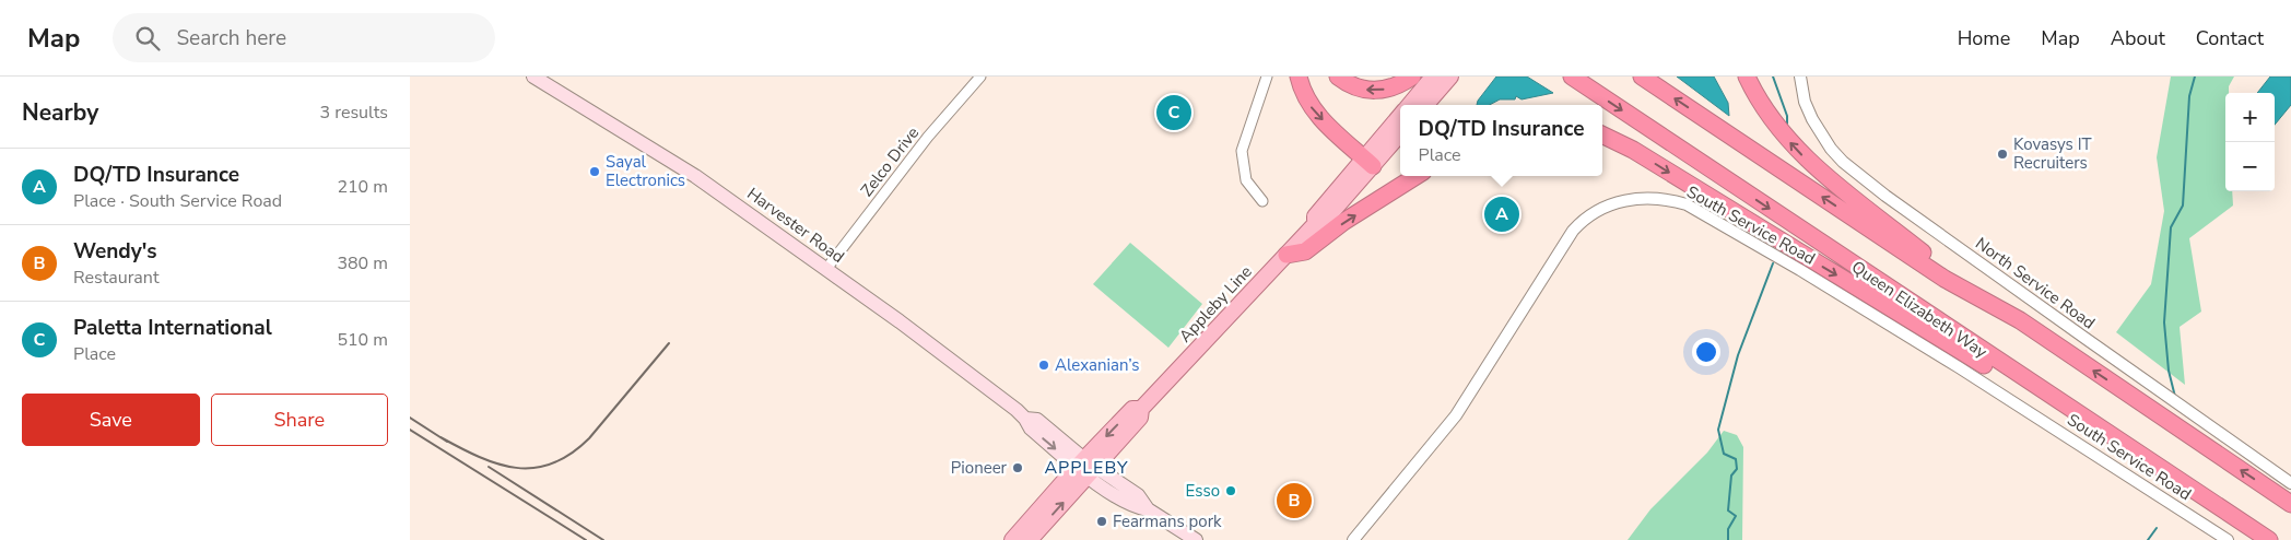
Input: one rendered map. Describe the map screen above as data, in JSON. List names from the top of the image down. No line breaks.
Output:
{"streets":{"highway":["Queen Elizabeth Way"],"main road":["Harvester Road","Appleby Line"],"street":["Zelco Drive","South Service Road","North Service Road"]},"crossings":[["Zelco Drive","Harvester Road"],["Harvester Road","Appleby Line"]],"districts":["APPLEBY"],"places":["Kovasys IT Recruiters","Sayal Electronics","Alexanian’s","Pioneer","Esso","Fearmans pork"],"page":{"header":"Map","search":"Search here","nav":["Home","Map","About","Contact"],"heading":["Nearby","3 results"],"map_buttons":["+","−"],"pins":["C","A","B"],"popup":["DQ/TD Insurance","Place"],"list":[{"mark":"A","name":"DQ/TD Insurance","note":"Place · South Service Road","value":"210 m"},{"mark":"B","name":"Wendy's","note":"Restaurant","value":"380 m"},{"mark":"C","name":"Paletta International","note":"Place","value":"510 m"}],"buttons":["Save","Share"]}}
